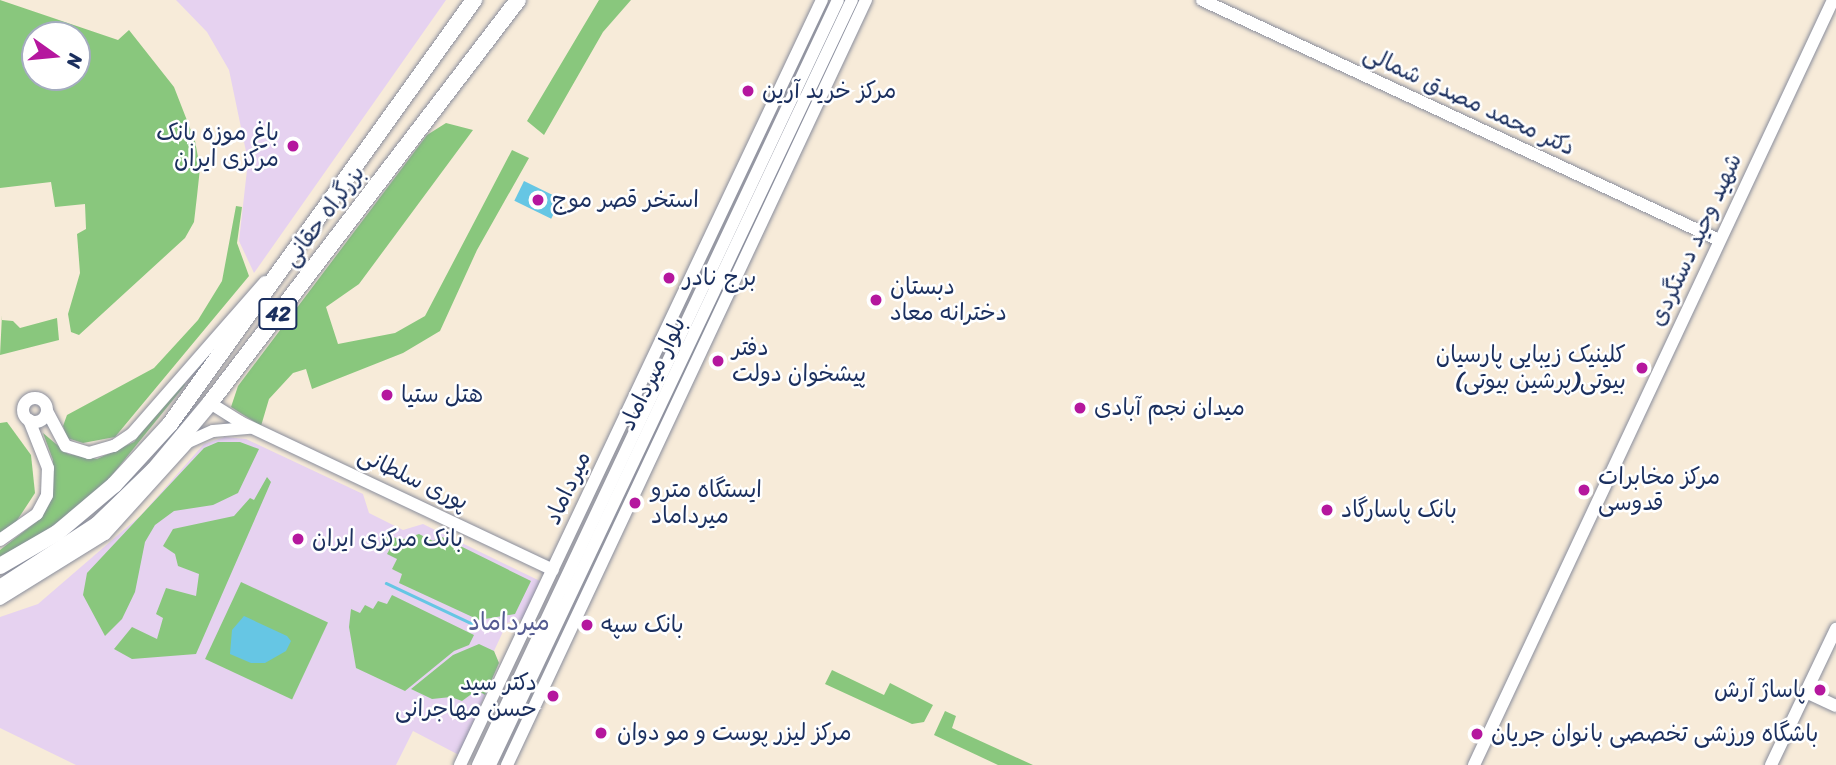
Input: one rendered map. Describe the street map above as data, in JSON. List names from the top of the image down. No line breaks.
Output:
{"streets":{"highway":["بزرگراه حقانی","42"],"main road":["دکتر محمد مصدق شمالی","شهید وحید دستگردی","بلوار میرداماد","پوری سلطانی","میرداماد"]},"crossings":[["دکتر محمد مصدق شمالی","شهید وحید دستگردی"],["بزرگراه حقانی","پوری سلطانی"],["پوری سلطانی","میرداماد"]],"districts":["میرداماد"],"places":["مرکز خرید آرین","باغ موزه بانک مرکزی ایران","استخر قصر موج","برج نادر","دبستان دخترانه معاد","دفتر پیشخوان دولت","کلینیک زیبایی پارسیان بیوتی(پرشین بیوتی)","هتل ستیا","میدان نجم آبادی","مرکز مخابرات قدوسی","ایستگاه مترو میرداماد","بانک پاسارگاد","بانک مرکزی ایران","بانک سپه","پاساژ آرش","دکتر سید حسن مهاجرانی","مرکز لیزر پوست و مو دوان","باشگاه ورزشی تخصصی بانوان جریان"],"north":"right"}
